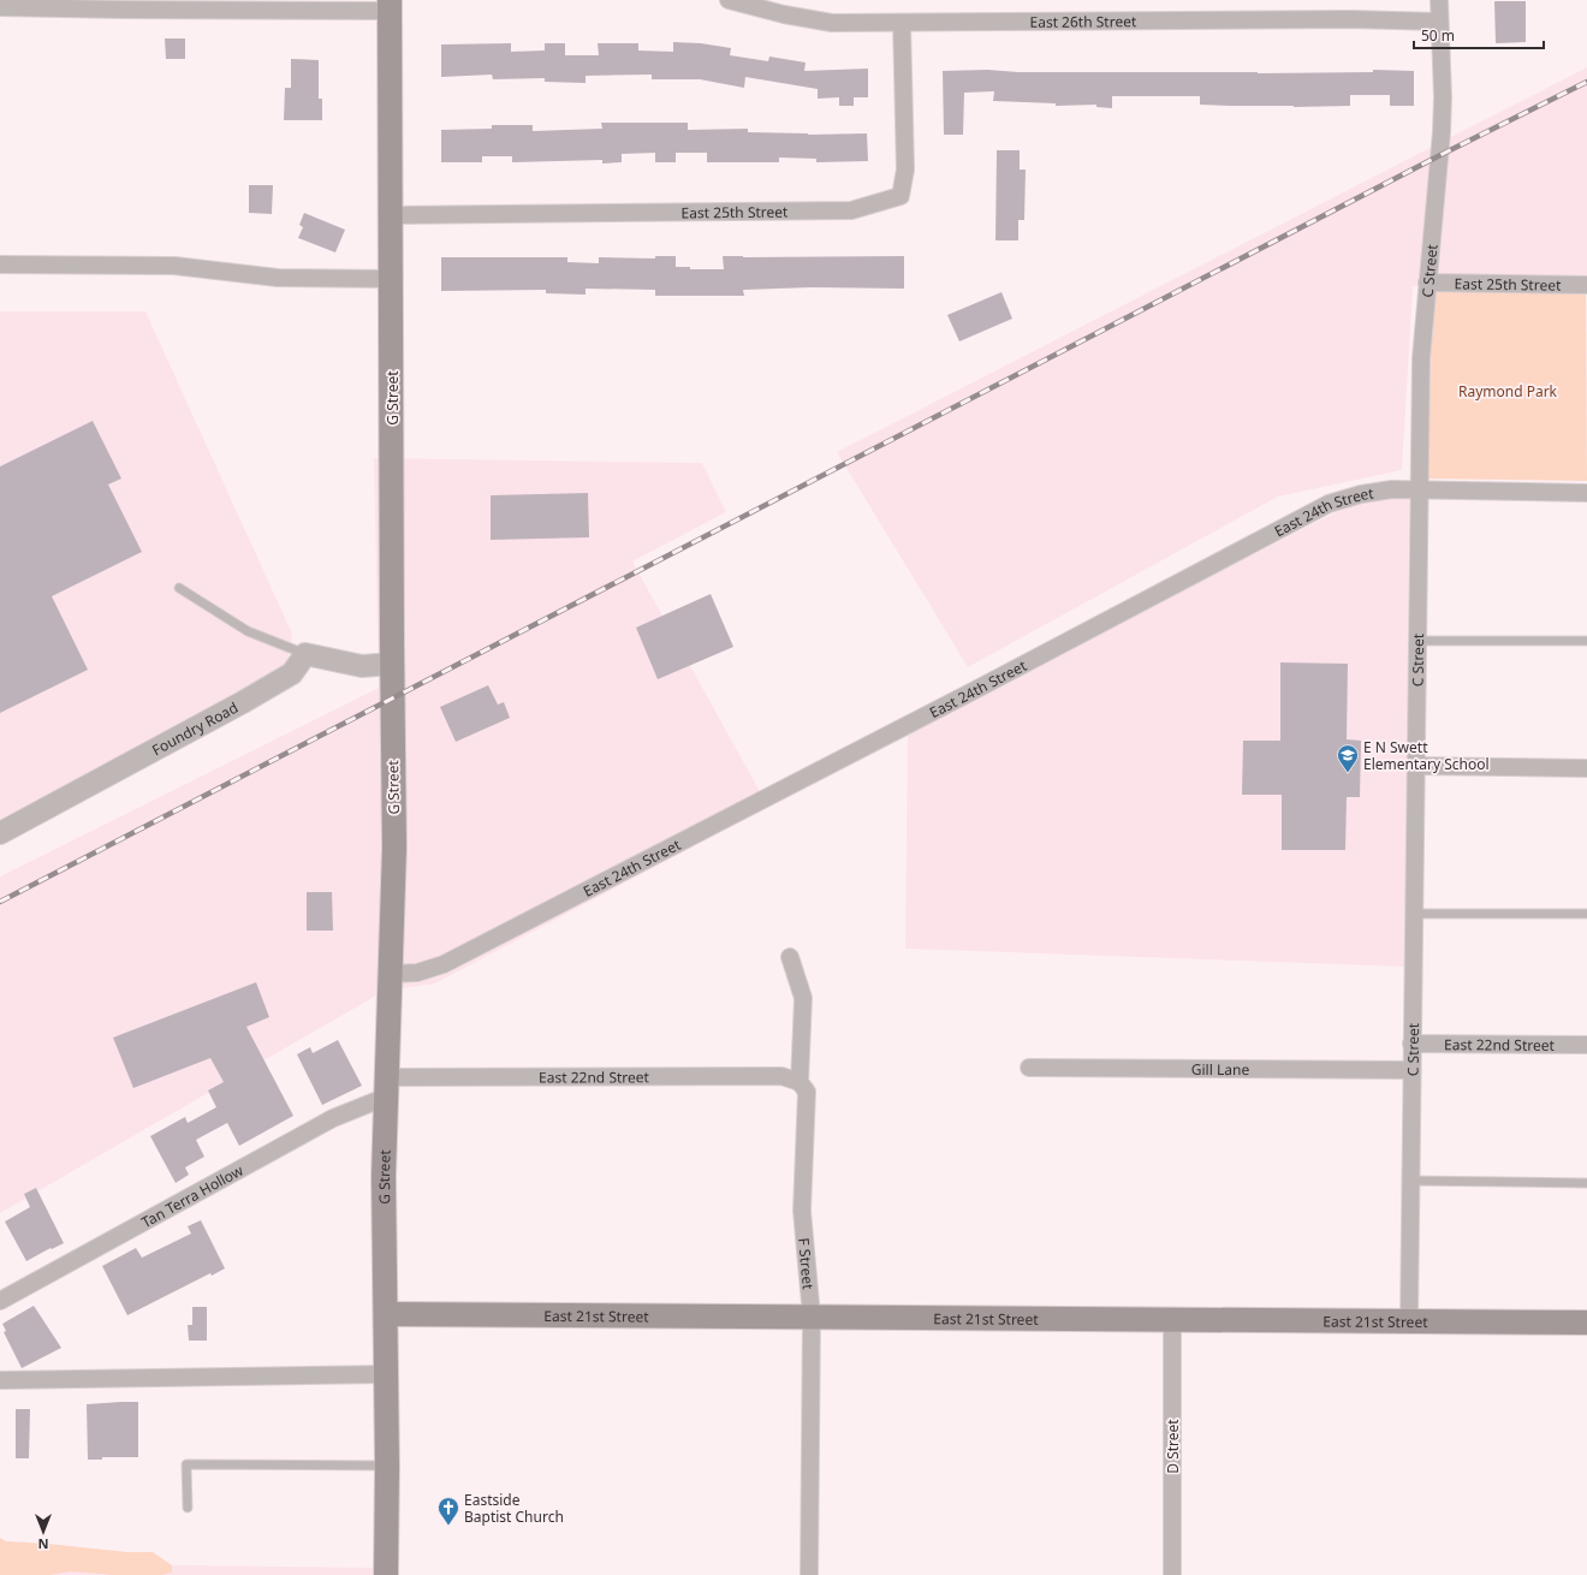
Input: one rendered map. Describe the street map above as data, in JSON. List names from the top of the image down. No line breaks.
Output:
{"streets":{"main road":["G Street","East 21st Street"],"street":["East 26th Street","East 25th Street","C Street","East 24th Street","Foundry Road","East 22nd Street","Gill Lane","Tan Terra Hollow","F Street","D Street"]},"crossings":[["East 26th Street","East 25th Street"],["East 26th Street","C Street"],["East 25th Street","C Street"],["East 25th Street","G Street"],["C Street","East 24th Street"],["C Street","East 22nd Street"],["C Street","Gill Lane"],["C Street","East 21st Street"],["G Street","East 24th Street"],["G Street","East 22nd Street"],["G Street","Tan Terra Hollow"],["G Street","East 21st Street"],["East 22nd Street","Tan Terra Hollow"],["East 22nd Street","F Street"],["F Street","East 21st Street"],["East 21st Street","D Street"]],"parks":["Raymond Park"],"places":{"school or university":["E N Swett Elementary School"],"church":["Eastside Baptist Church"]},"scale_bar":"50 m","north":"bottom"}
